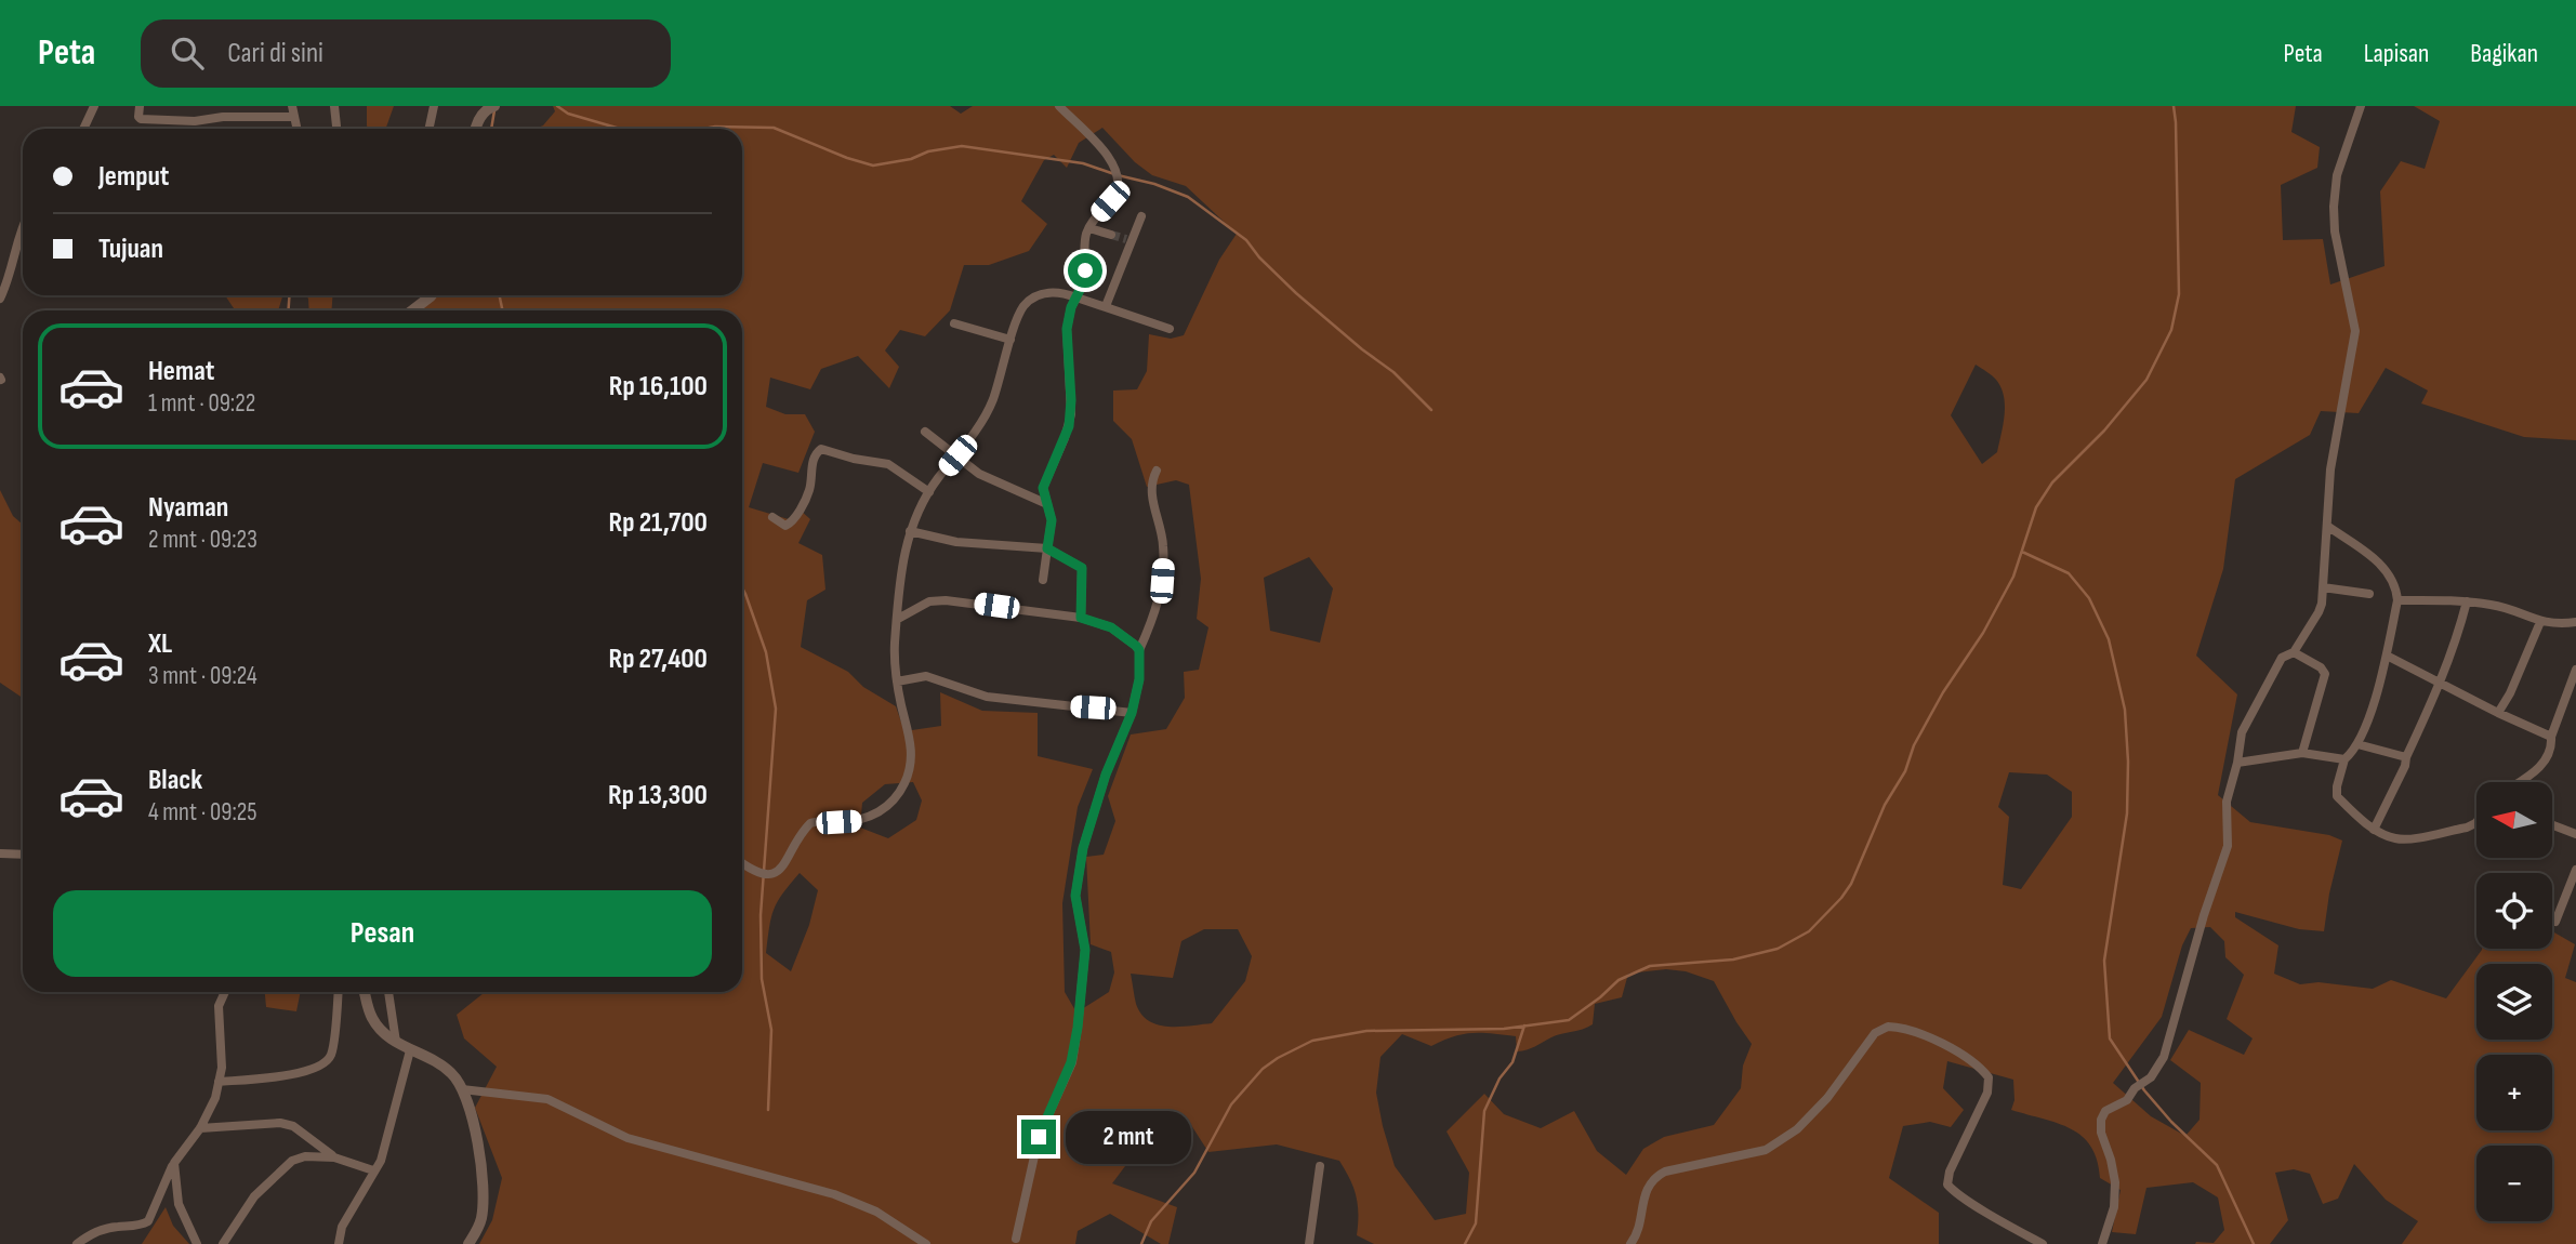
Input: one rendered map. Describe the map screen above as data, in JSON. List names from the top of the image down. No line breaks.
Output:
{"north":"left","page":{"header":"Peta","search":"Cari di sini","nav":["Peta","Lapisan","Bagikan"],"banner":["Jemput","Tujuan"],"list":[{"name":"Hemat","note":"1 mnt · 09:22","value":"Rp 16,100"},{"name":"Nyaman","note":"2 mnt · 09:23","value":"Rp 21,700"},{"name":"XL","note":"3 mnt · 09:24","value":"Rp 27,400"},{"name":"Black","note":"4 mnt · 09:25","value":"Rp 13,300"}],"map_buttons":["+","−"],"buttons":"Pesan","bubble":"2 mnt"}}
